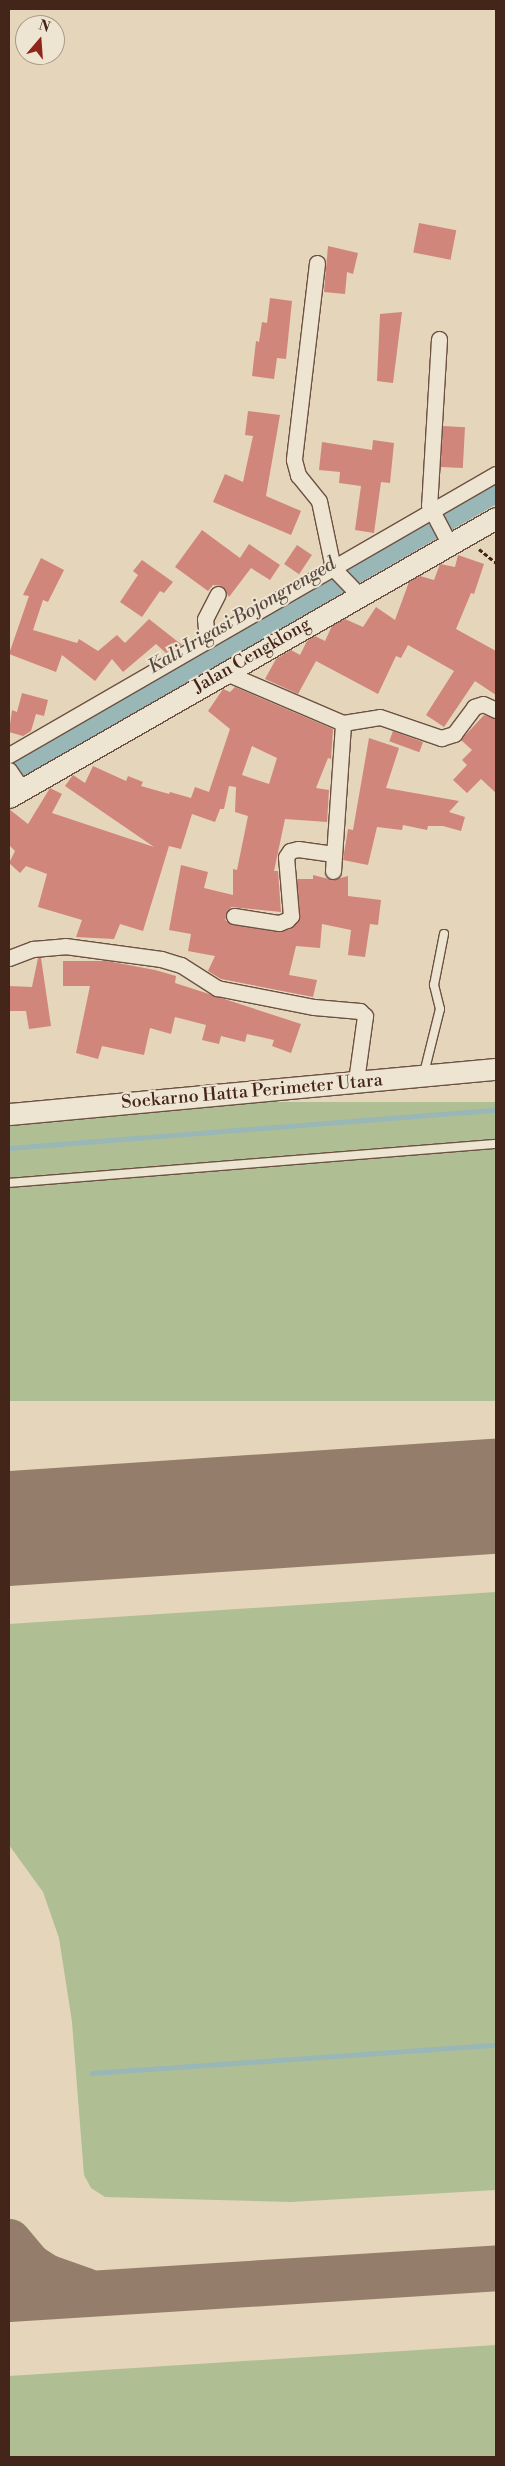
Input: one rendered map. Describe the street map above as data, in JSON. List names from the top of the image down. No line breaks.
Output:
{"streets":{"main road":["Jalan Cengklong","Soekarno Hatta Perimeter Utara"]},"water":["Kali Irigasi Bojongrenged"],"north":"top"}
